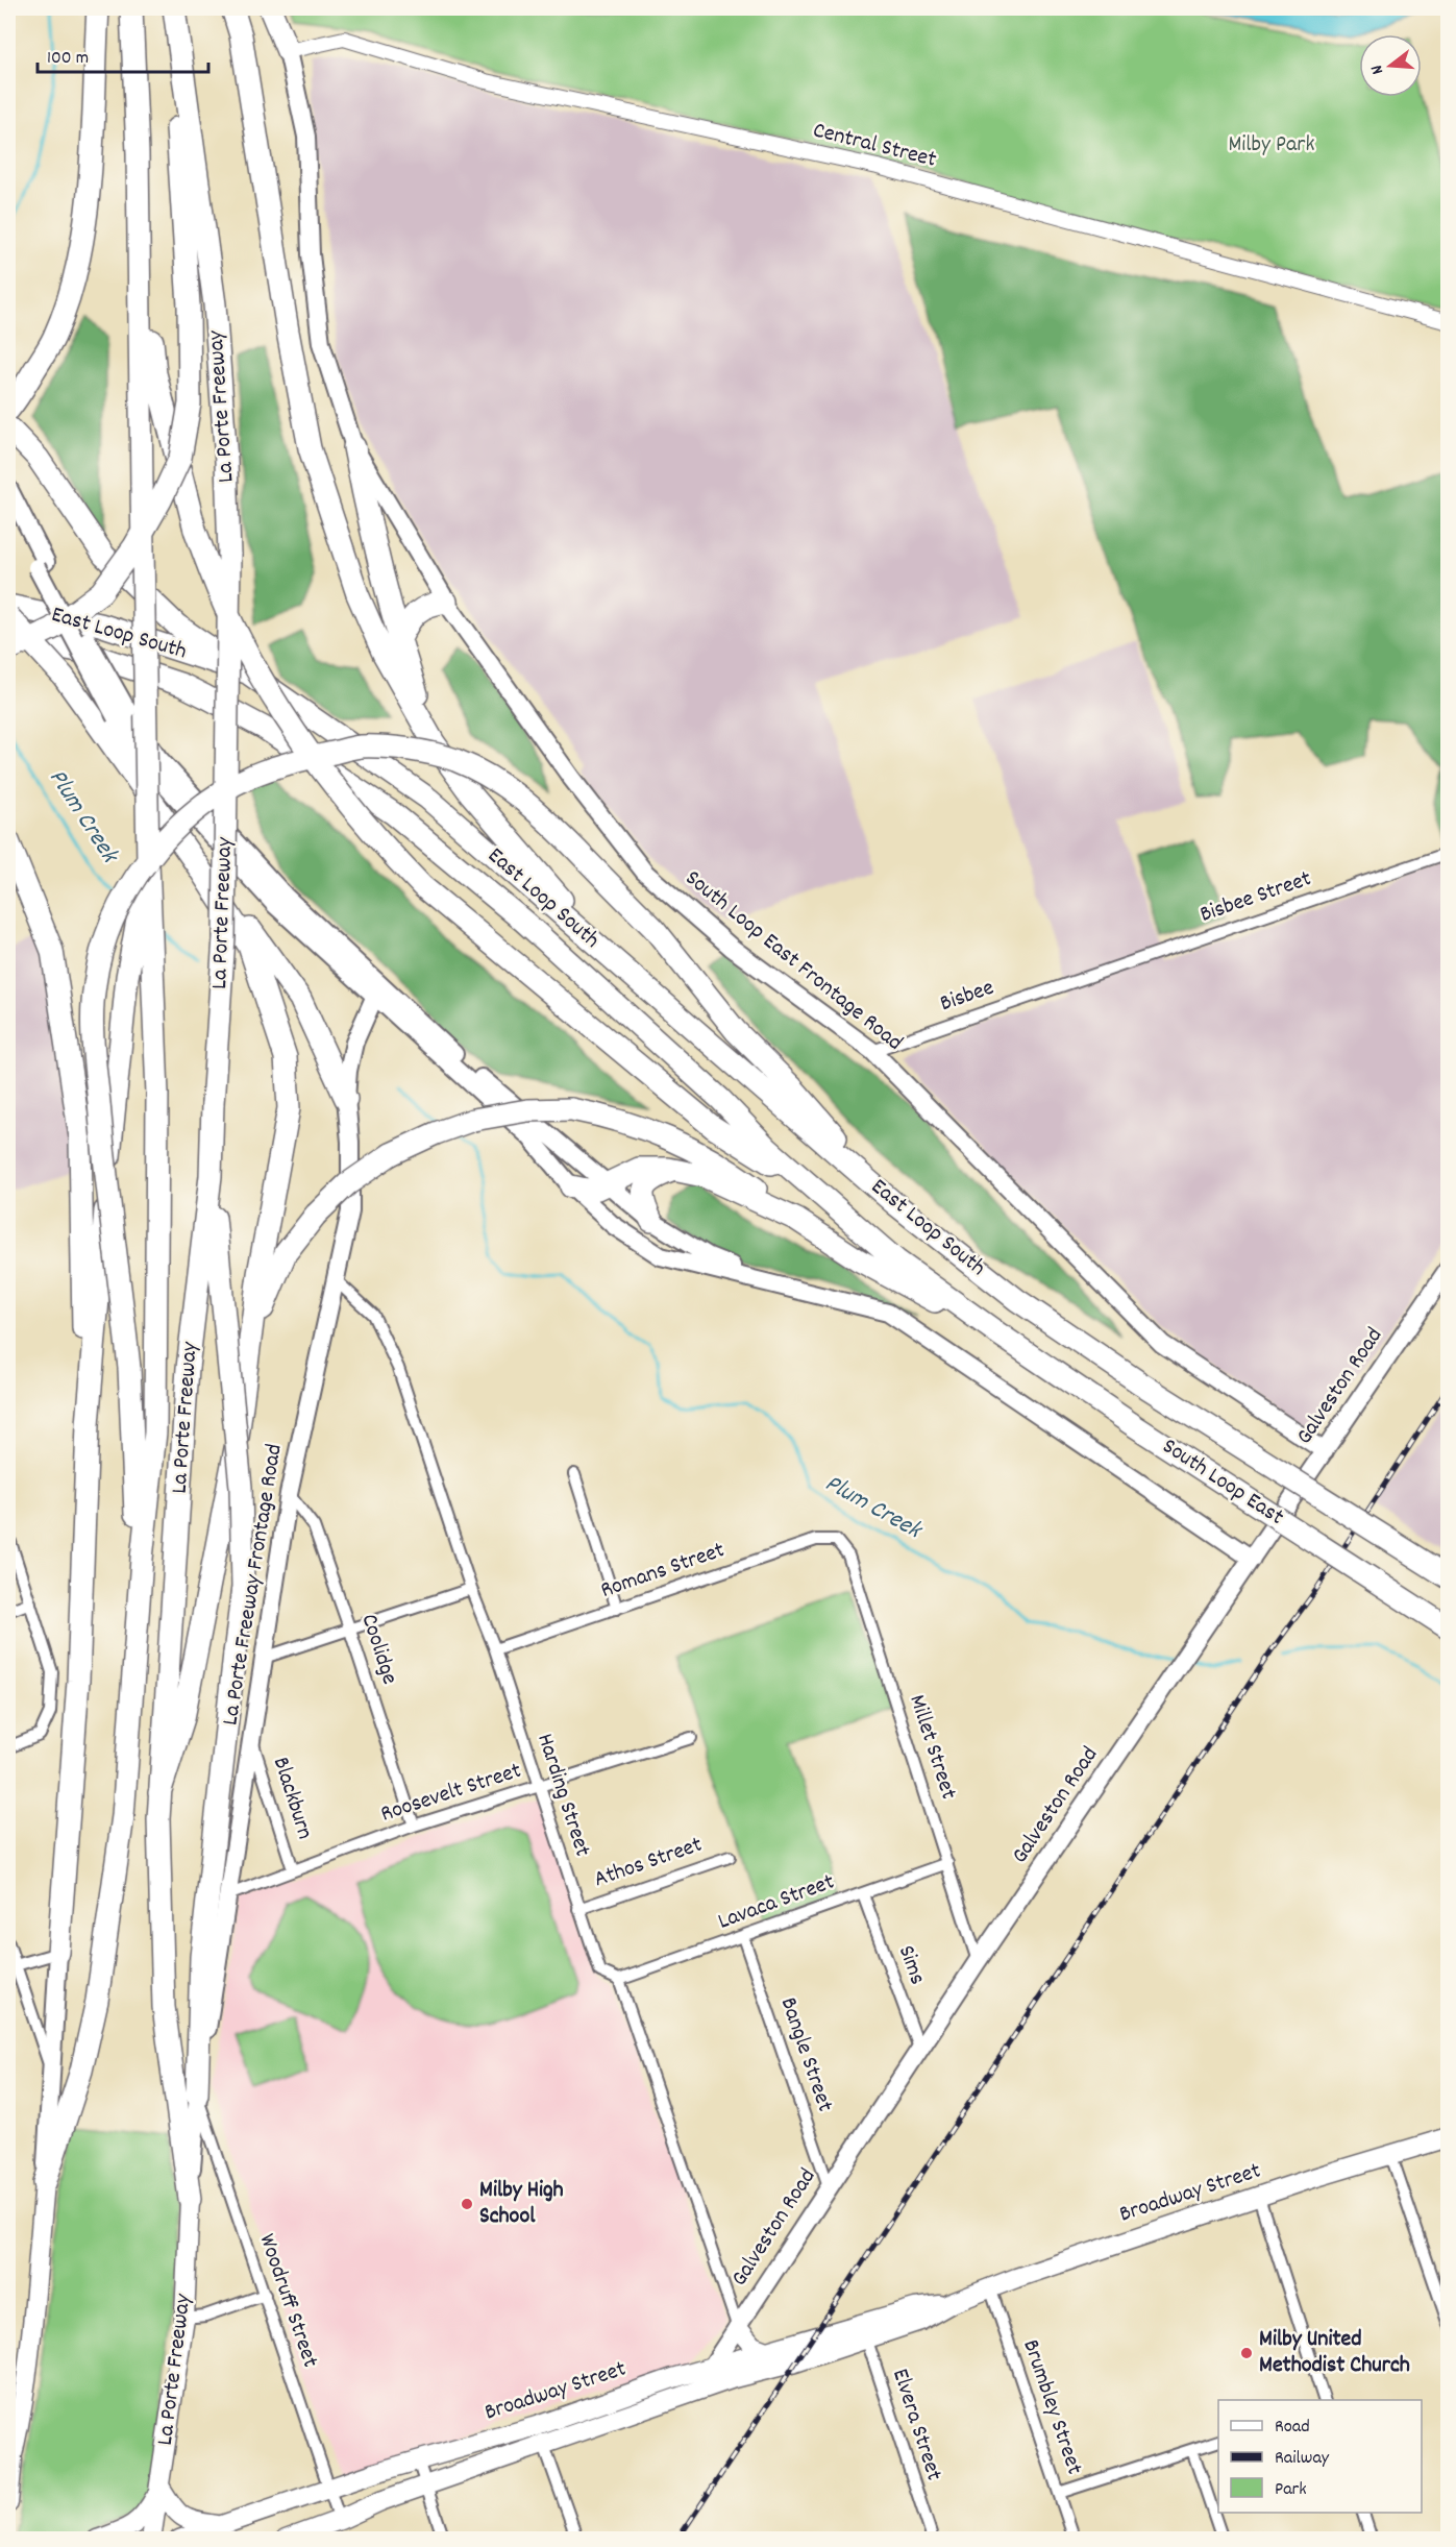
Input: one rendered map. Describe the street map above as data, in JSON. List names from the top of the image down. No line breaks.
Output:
{"streets":{"highway":["La Porte Freeway","East Loop South","South Loop East"],"main road":["South Loop East Frontage Road","Galveston Road","La Porte Freeway Frontage Road","Broadway Street"],"street":["Central Street","Bisbee Street","Bisbee","Romans Street","Coolidge","Millet Street","Roosevelt Street","Harding Street","Blackburn","Athos Street","Lavaca Street","Sims","Bangle Street","Woodruff Street","Brumbley Street","Elvera Street"]},"crossings":[["La Porte Freeway","La Porte Freeway Frontage Road"],["East Loop South","South Loop East"],["Bisbee Street","Bisbee"],["South Loop East Frontage Road","Bisbee"],["South Loop East Frontage Road","Galveston Road"],["Galveston Road","Millet Street"],["Galveston Road","Sims"],["Galveston Road","Bangle Street"],["Galveston Road","Broadway Street"],["Romans Street","Millet Street"],["Romans Street","Harding Street"],["La Porte Freeway Frontage Road","Coolidge"],["La Porte Freeway Frontage Road","Roosevelt Street"],["La Porte Freeway Frontage Road","Harding Street"],["La Porte Freeway Frontage Road","Blackburn"],["La Porte Freeway Frontage Road","Woodruff Street"],["Coolidge","Roosevelt Street"],["Millet Street","Lavaca Street"],["Roosevelt Street","Harding Street"],["Roosevelt Street","Blackburn"],["Harding Street","Athos Street"],["Harding Street","Lavaca Street"],["Lavaca Street","Sims"],["Lavaca Street","Bangle Street"],["Broadway Street","Woodruff Street"],["Broadway Street","Brumbley Street"],["Broadway Street","Elvera Street"]],"water":["Plum Creek"],"parks":["Milby Park"],"places":["Milby High School","Milby United Methodist Church"],"legend":["Road","Railway","Park"],"scale_bar":"100 m","north":"left"}
